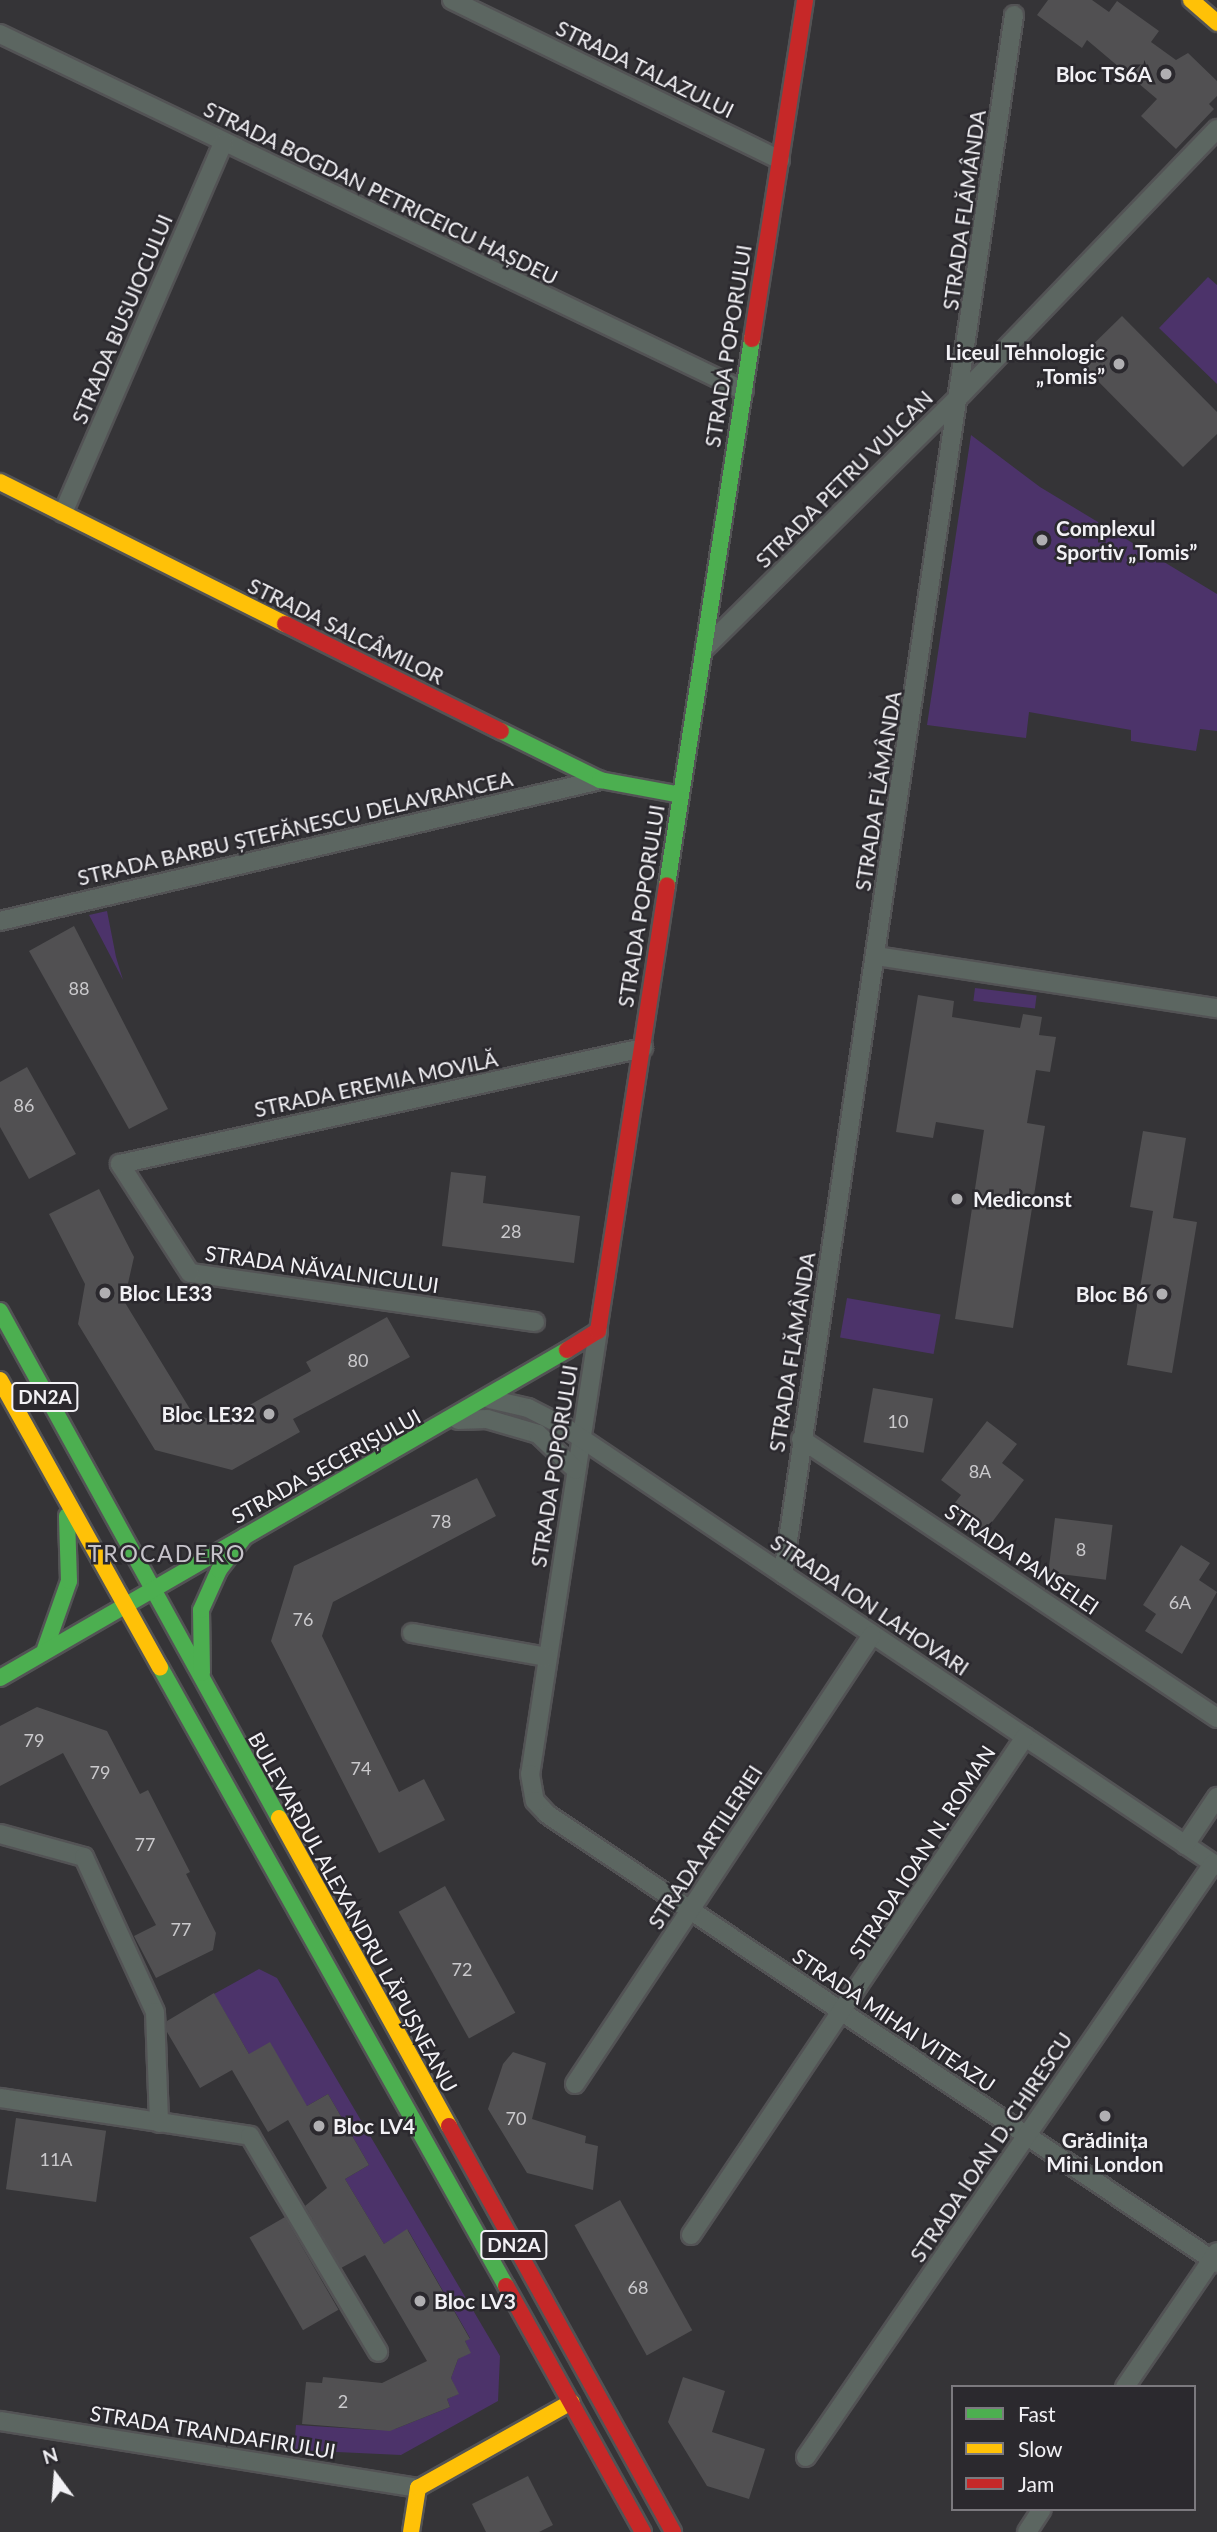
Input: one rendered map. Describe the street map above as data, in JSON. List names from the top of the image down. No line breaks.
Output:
{"streets":{"main road":["STRADA POPORULUI","STRADA SALCÂMILOR","DN2A","STRADA SECERIȘULUI","BULEVARDUL ALEXANDRU LĂPUȘNEANU"],"street":["STRADA TALAZULUI","STRADA BOGDAN PETRICEICU HAȘDEU","STRADA FLĂMÂNDA","STRADA BUSUIOCULUI","STRADA PETRU VULCAN","STRADA BARBU ȘTEFĂNESCU DELAVRANCEA","STRADA EREMIA MOVILĂ","STRADA NĂVALNICULUI","STRADA PANSELEI","STRADA ION LAHOVARI","STRADA ARTILERIEI","STRADA IOAN N. ROMAN","STRADA MIHAI VITEAZU","STRADA IOAN D. CHIRESCU","STRADA TRANDAFIRULUI"]},"crossings":[["STRADA TALAZULUI","STRADA POPORULUI"],["STRADA BOGDAN PETRICEICU HAȘDEU","STRADA BUSUIOCULUI"],["STRADA BOGDAN PETRICEICU HAȘDEU","STRADA POPORULUI"],["STRADA FLĂMÂNDA","STRADA PETRU VULCAN"],["STRADA FLĂMÂNDA","STRADA PANSELEI"],["STRADA FLĂMÂNDA","STRADA ION LAHOVARI"],["STRADA BUSUIOCULUI","STRADA SALCÂMILOR"],["STRADA POPORULUI","STRADA PETRU VULCAN"],["STRADA POPORULUI","STRADA SALCÂMILOR"],["STRADA POPORULUI","STRADA EREMIA MOVILĂ"],["STRADA POPORULUI","STRADA SECERIȘULUI"],["STRADA POPORULUI","STRADA ION LAHOVARI"],["STRADA POPORULUI","STRADA MIHAI VITEAZU"],["STRADA SALCÂMILOR","STRADA BARBU ȘTEFĂNESCU DELAVRANCEA"],["STRADA EREMIA MOVILĂ","STRADA NĂVALNICULUI"],["DN2A","STRADA SECERIȘULUI"],["STRADA SECERIȘULUI","STRADA ION LAHOVARI"],["STRADA SECERIȘULUI","BULEVARDUL ALEXANDRU LĂPUȘNEANU"],["STRADA ION LAHOVARI","STRADA ARTILERIEI"],["STRADA ION LAHOVARI","STRADA IOAN N. ROMAN"],["STRADA ION LAHOVARI","STRADA IOAN D. CHIRESCU"],["STRADA ARTILERIEI","STRADA MIHAI VITEAZU"],["STRADA IOAN N. ROMAN","STRADA MIHAI VITEAZU"],["STRADA MIHAI VITEAZU","STRADA IOAN D. CHIRESCU"]],"districts":["TROCADERO"],"places":["Bloc TS6A","Liceul Tehnologic „Tomis”","Complexul Sportiv „Tomis”","Mediconst","Bloc LE33","Bloc B6","Bloc LE32","Grădinița Mini London","Bloc LV4","Bloc LV3"],"house_numbers":["88","86","28","80","10","8A","78","8","6A","76","79","74","79","77","77","72","70","11A","68","2"],"legend":["Fast","Slow","Jam"],"north":"top"}
